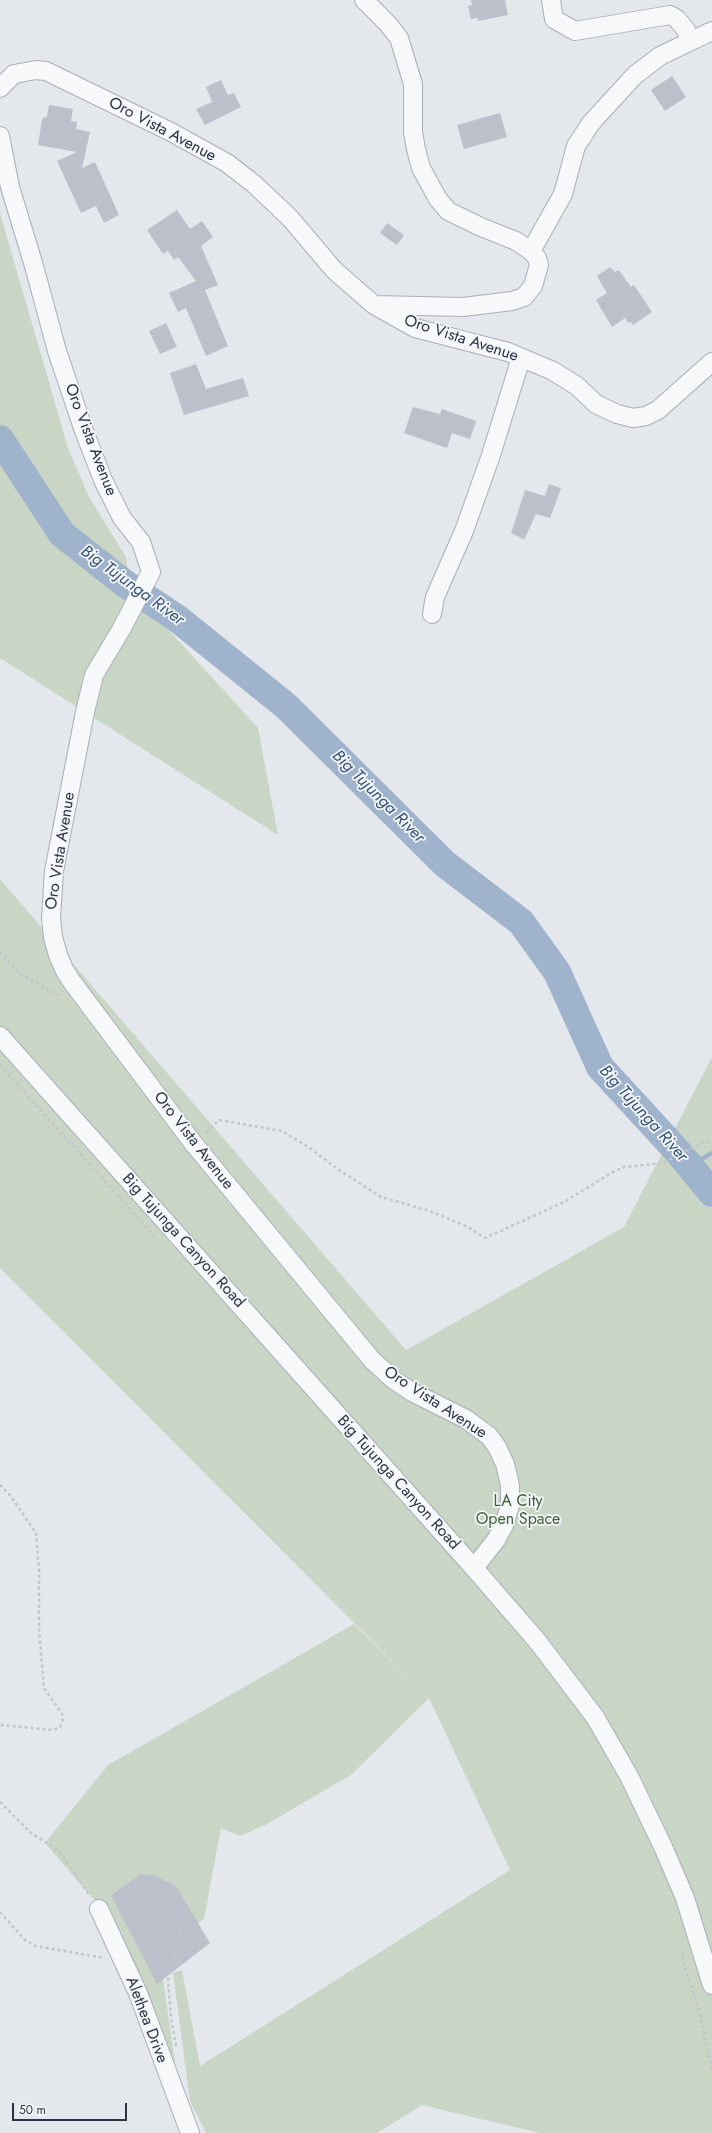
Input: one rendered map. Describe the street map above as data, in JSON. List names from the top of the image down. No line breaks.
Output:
{"streets":{"street":["Oro Vista Avenue","Big Tujunga Canyon Road","Alethea Drive"]},"crossings":[["Oro Vista Avenue","Big Tujunga Canyon Road"]],"water":["Big Tujunga River"],"parks":["LA City Open Space"],"scale_bar":"50 m"}
